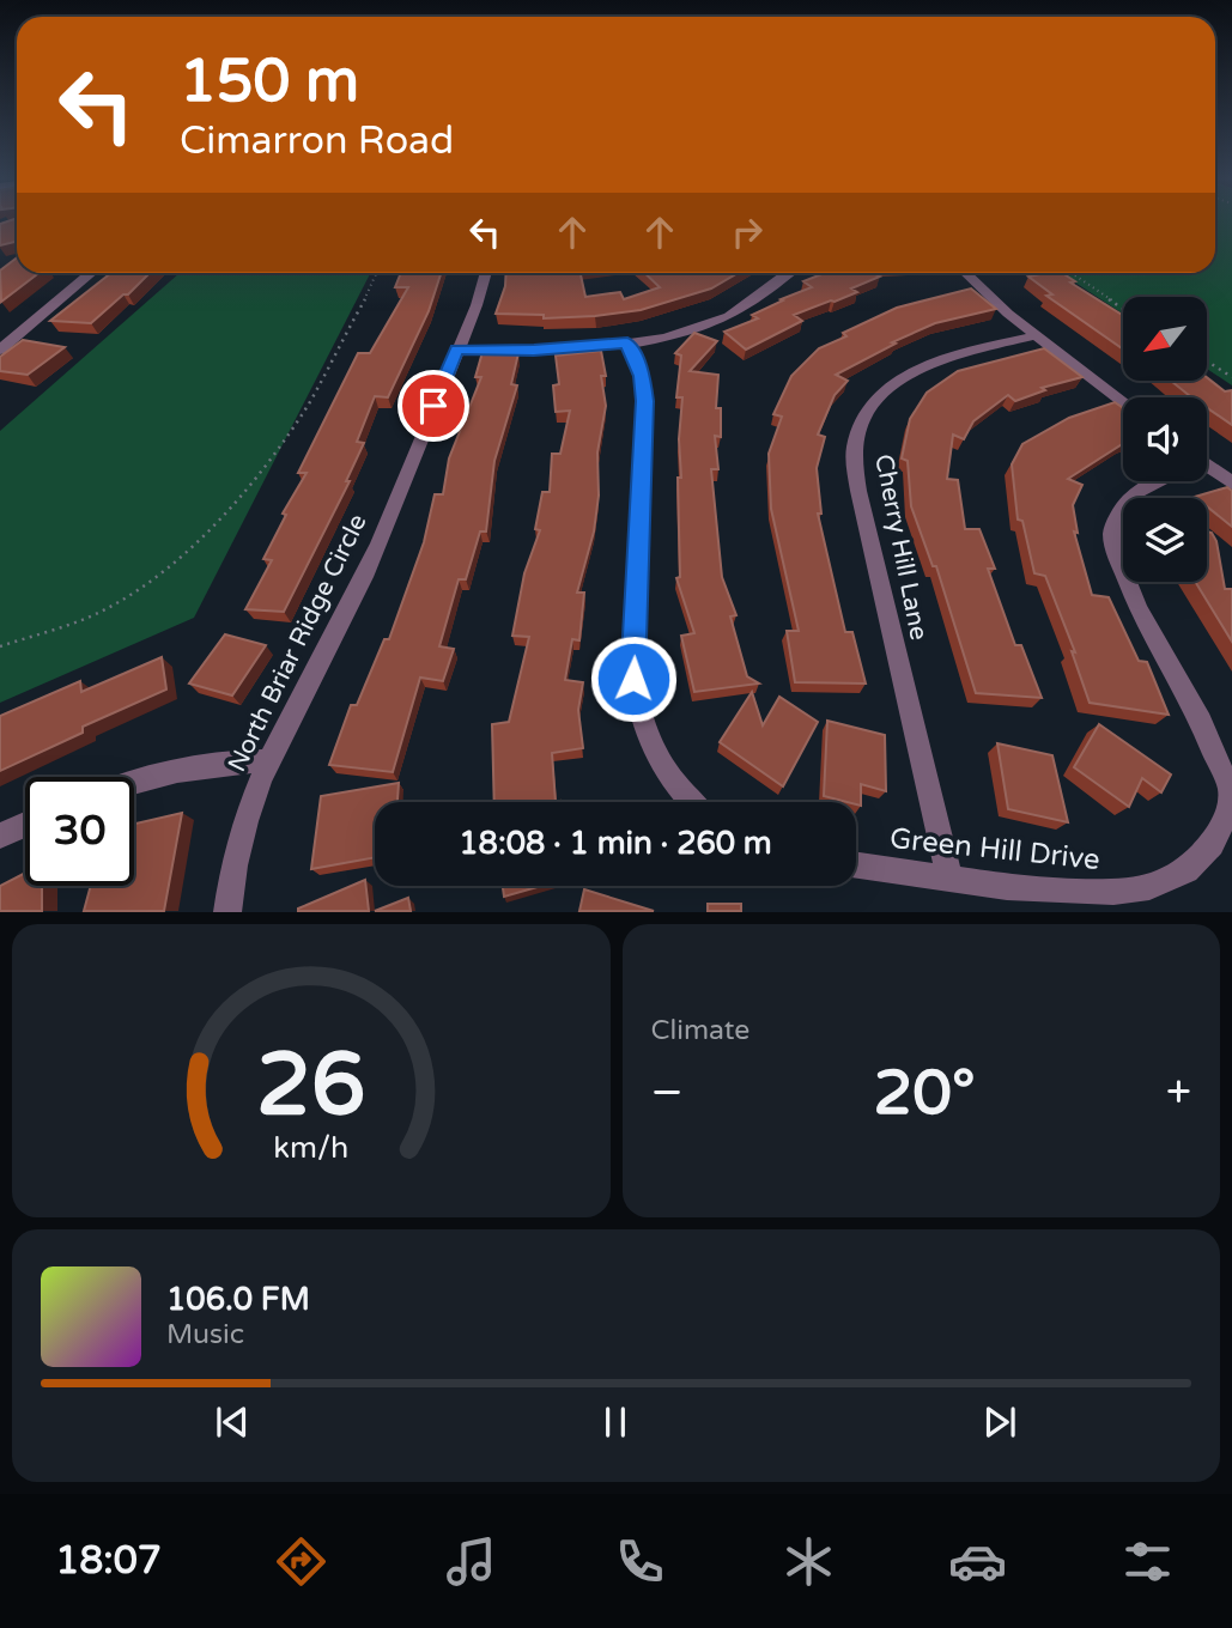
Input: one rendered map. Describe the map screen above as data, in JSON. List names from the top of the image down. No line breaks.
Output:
{"streets":{"street":["Cherry Hill Lane","North Briar Ridge Circle","Green Hill Drive"]},"crossings":[["Cherry Hill Lane","Green Hill Drive"]],"north":"bottom left","page":{"turn":["150 m","Cimarron Road"],"limit":"30","trip":"18:08 · 1 min · 260 m","tile":"Climate","heat":["−","20°","+"],"song":["106.0 FM","Music"],"tabs":"18:07","gauge":["26","km/h"]}}
